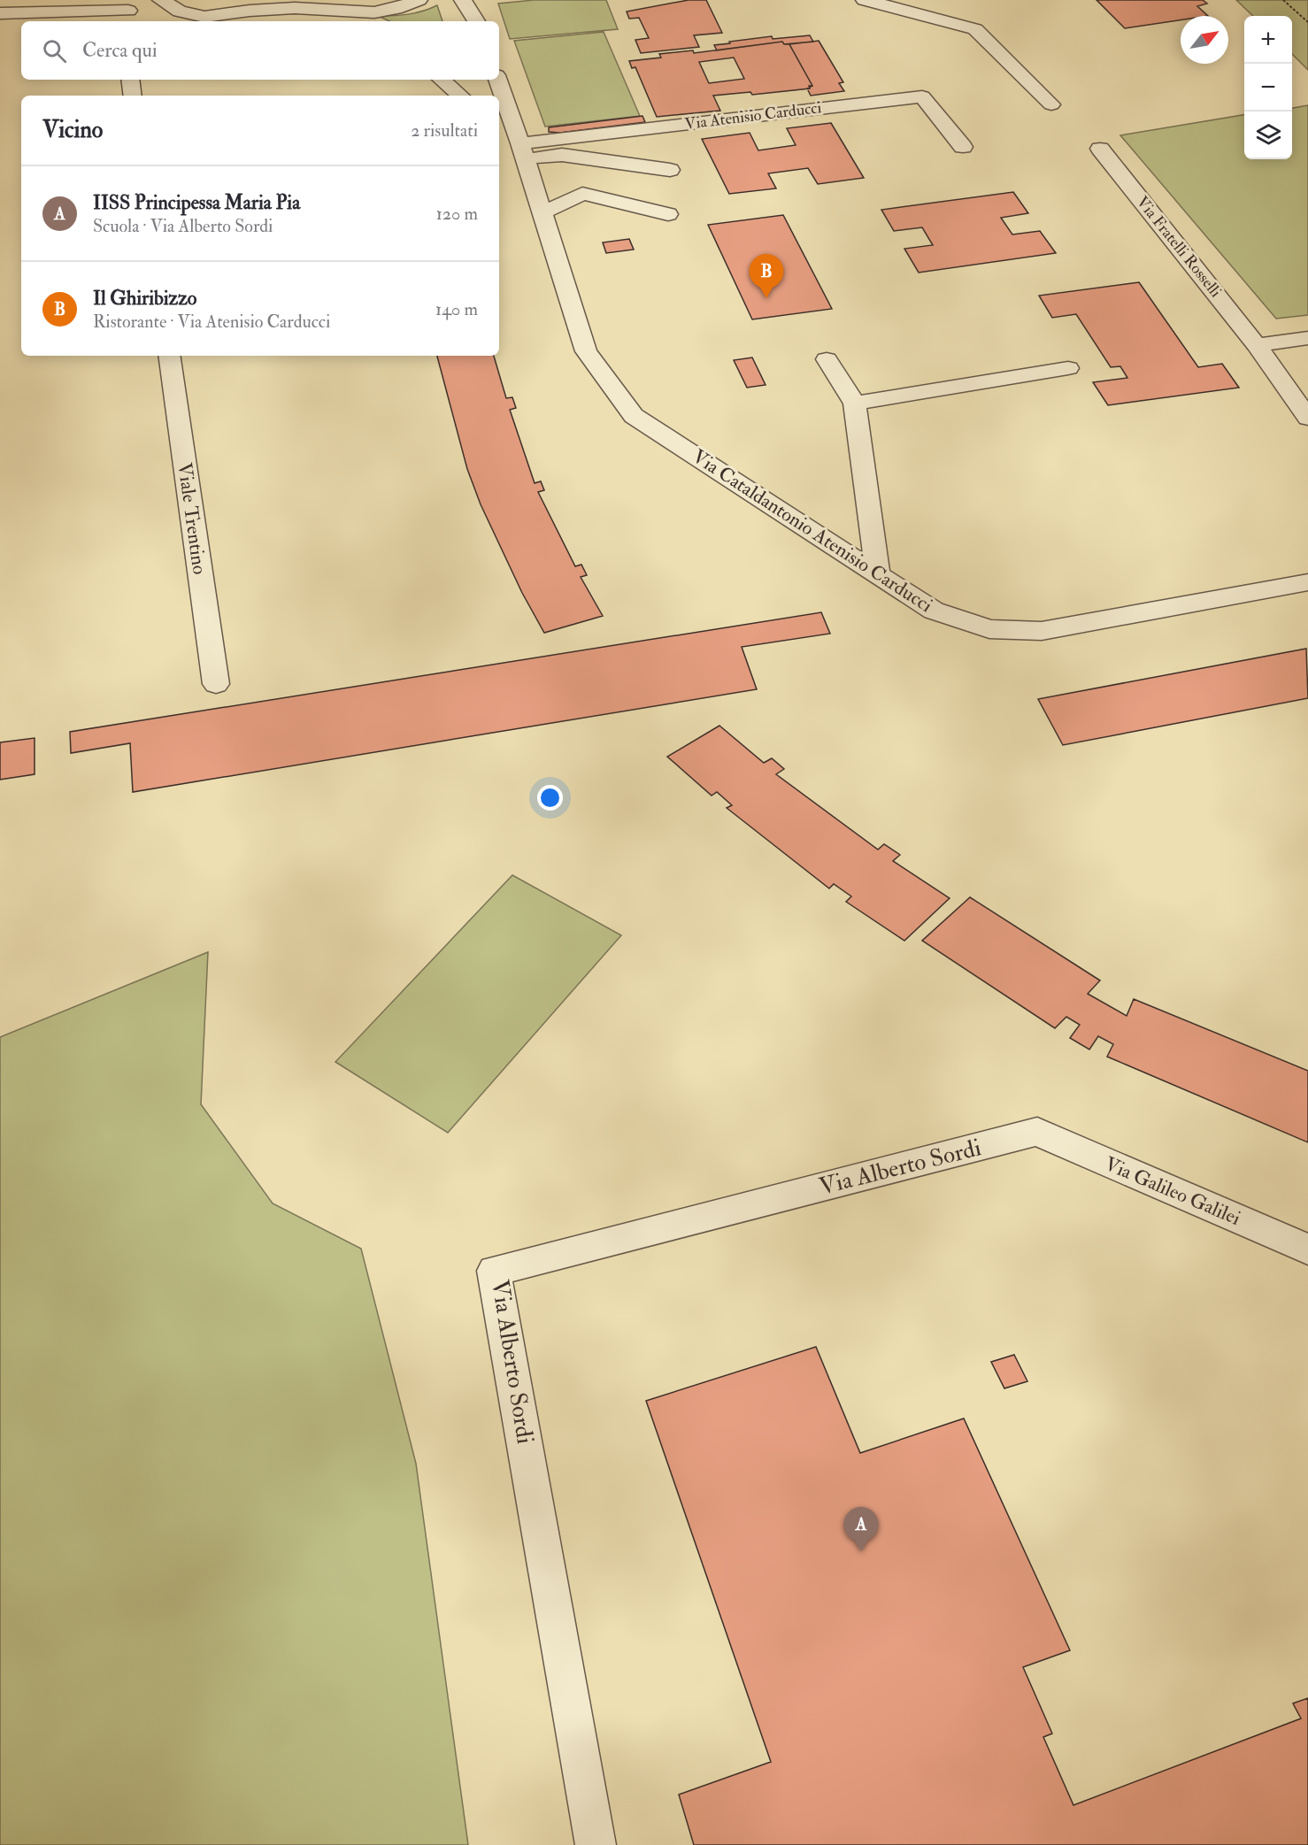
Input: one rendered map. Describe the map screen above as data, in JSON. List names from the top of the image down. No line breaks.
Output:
{"streets":{"street":["Via Atenisio Carducci","Via Fratelli Rosselli","Viale Trentino","Via Cataldantonio Atenisio Carducci","Via Alberto Sordi","Via Galileo Galilei"]},"crossings":[["Via Atenisio Carducci","Via Cataldantonio Atenisio Carducci"],["Via Alberto Sordi","Via Galileo Galilei"]],"north":"top right","page":{"map_buttons":["+","−"],"search":"Cerca qui","heading":["Vicino","2 risultati"],"list":[{"mark":"A","name":"IISS Principessa Maria Pia","note":"Scuola · Via Alberto Sordi","value":"120 m"},{"mark":"B","name":"Il Ghiribizzo","note":"Ristorante · Via Atenisio Carducci","value":"140 m"}],"pins":["B","A"]}}
